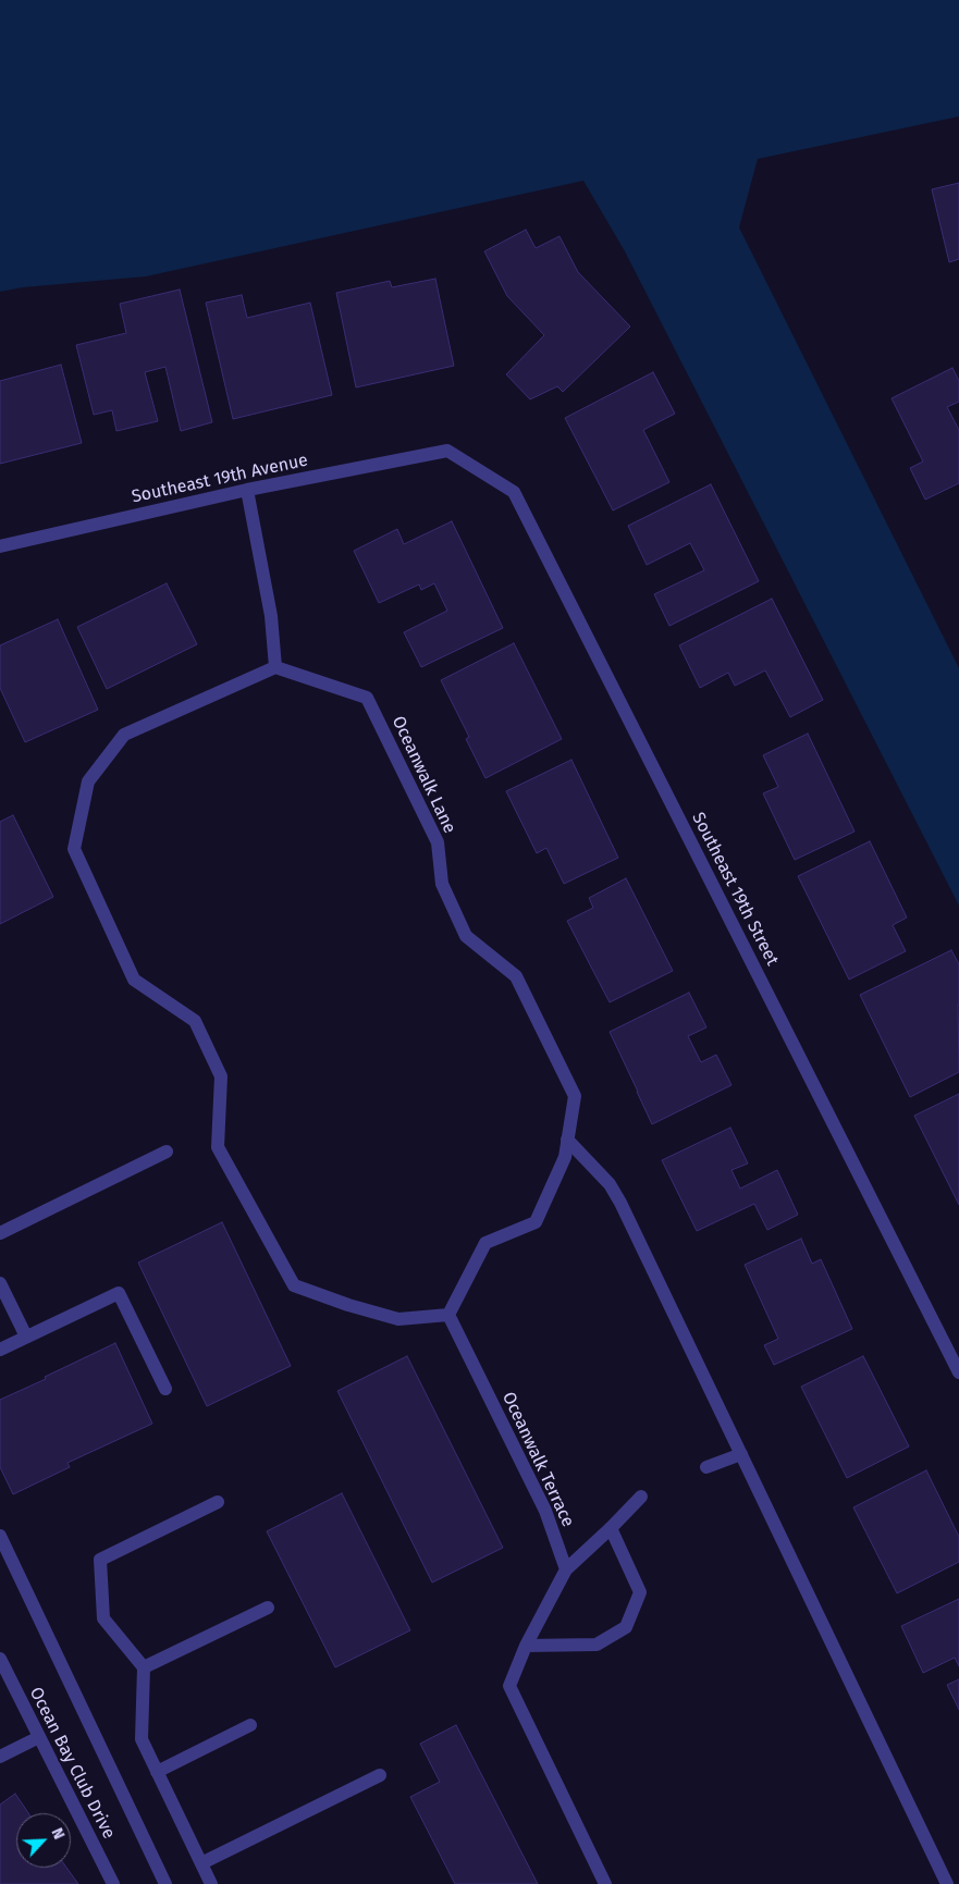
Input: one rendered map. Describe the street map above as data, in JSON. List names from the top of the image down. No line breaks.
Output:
{"streets":{"street":["Southeast 19th Avenue","Oceanwalk Lane","Southeast 19th Street","Oceanwalk Terrace","Ocean Bay Club Drive"]},"crossings":[["Southeast 19th Avenue","Southeast 19th Street"],["Oceanwalk Lane","Oceanwalk Terrace"]],"north":"top right"}
